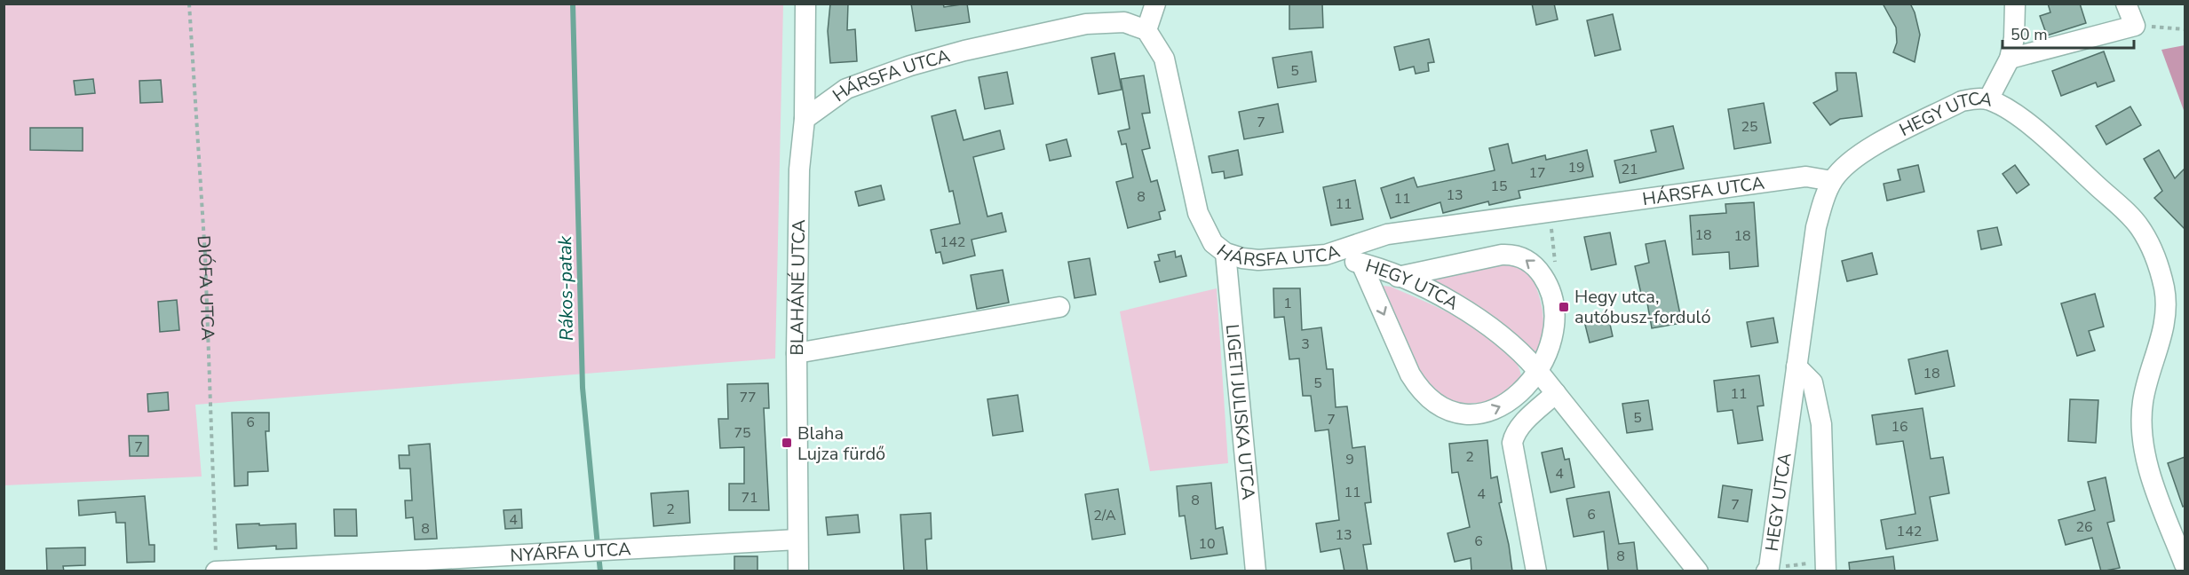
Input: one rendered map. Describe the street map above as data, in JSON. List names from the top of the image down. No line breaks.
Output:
{"streets":{"street":["HÁRSFA UTCA","HEGY UTCA","BLAHÁNÉ UTCA","LIGETI JULISKA UTCA","NYÁRFA UTCA"],"path":["DIÓFA UTCA"]},"crossings":[["HÁRSFA UTCA","HEGY UTCA"],["HÁRSFA UTCA","BLAHÁNÉ UTCA"],["HÁRSFA UTCA","LIGETI JULISKA UTCA"],["DIÓFA UTCA","NYÁRFA UTCA"],["BLAHÁNÉ UTCA","NYÁRFA UTCA"]],"water":["Rákos-patak"],"places":{"transit":["Hegy utca, autóbusz-forduló","Blaha Lujza fürdő"]},"house_numbers":["5","7","25","19","21","17","15","13","8","11","11","18","18","142","1","3","18","5","11","77","5","7","6","16","75","7","2","9","4","11","4","71","8","7","2","6","2/A","4","26","8","142","13","6","10","8"],"scale_bar":"50 m"}
